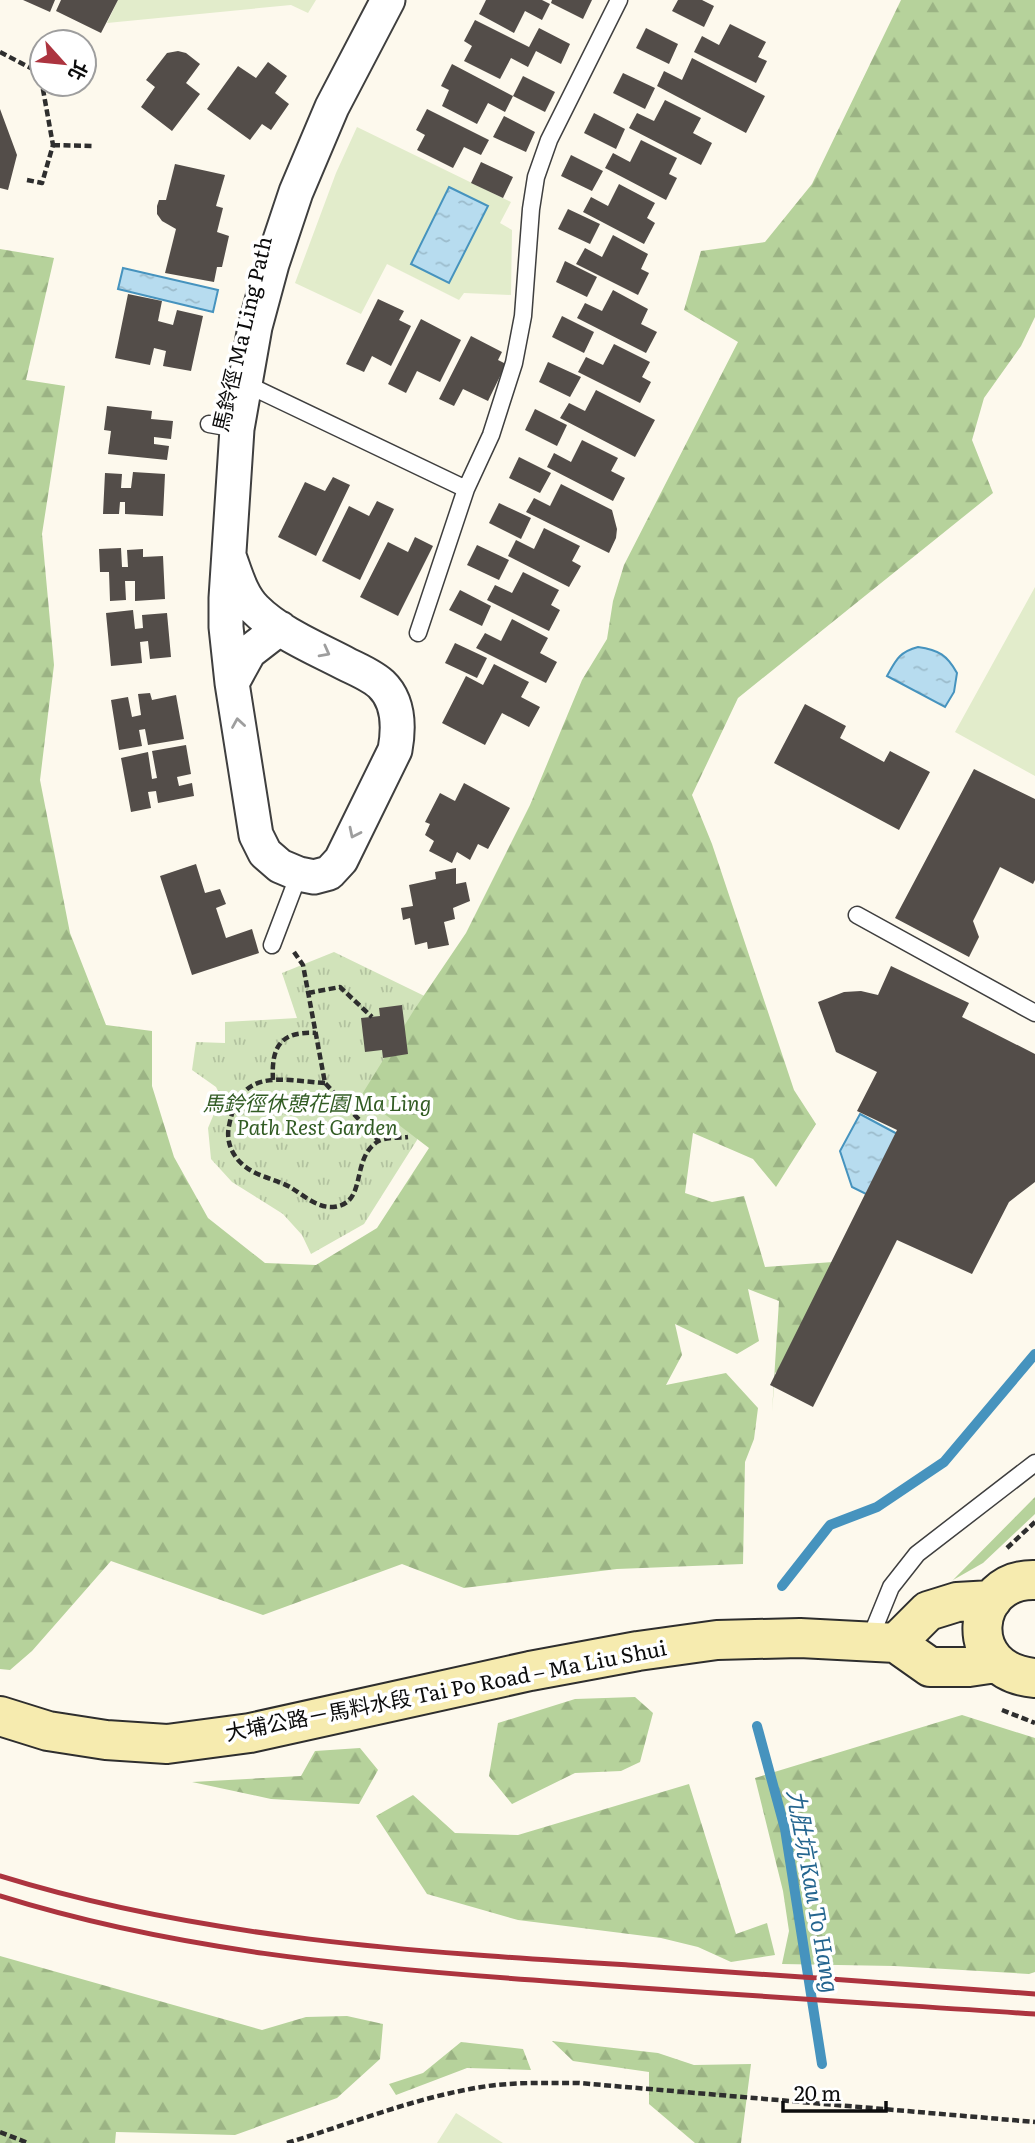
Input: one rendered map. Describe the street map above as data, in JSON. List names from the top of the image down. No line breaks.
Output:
{"streets":{"main road":["大埔公路－馬料水段 Tai Po Road – Ma Liu Shui"],"street":["馬鈴徑 Ma Ling Path"]},"water":["九肚坑 Kau To Hang"],"parks":["馬鈴徑休憩花園 Ma Ling Path Rest Garden"],"scale_bar":"20 m","north":"bottom right"}
